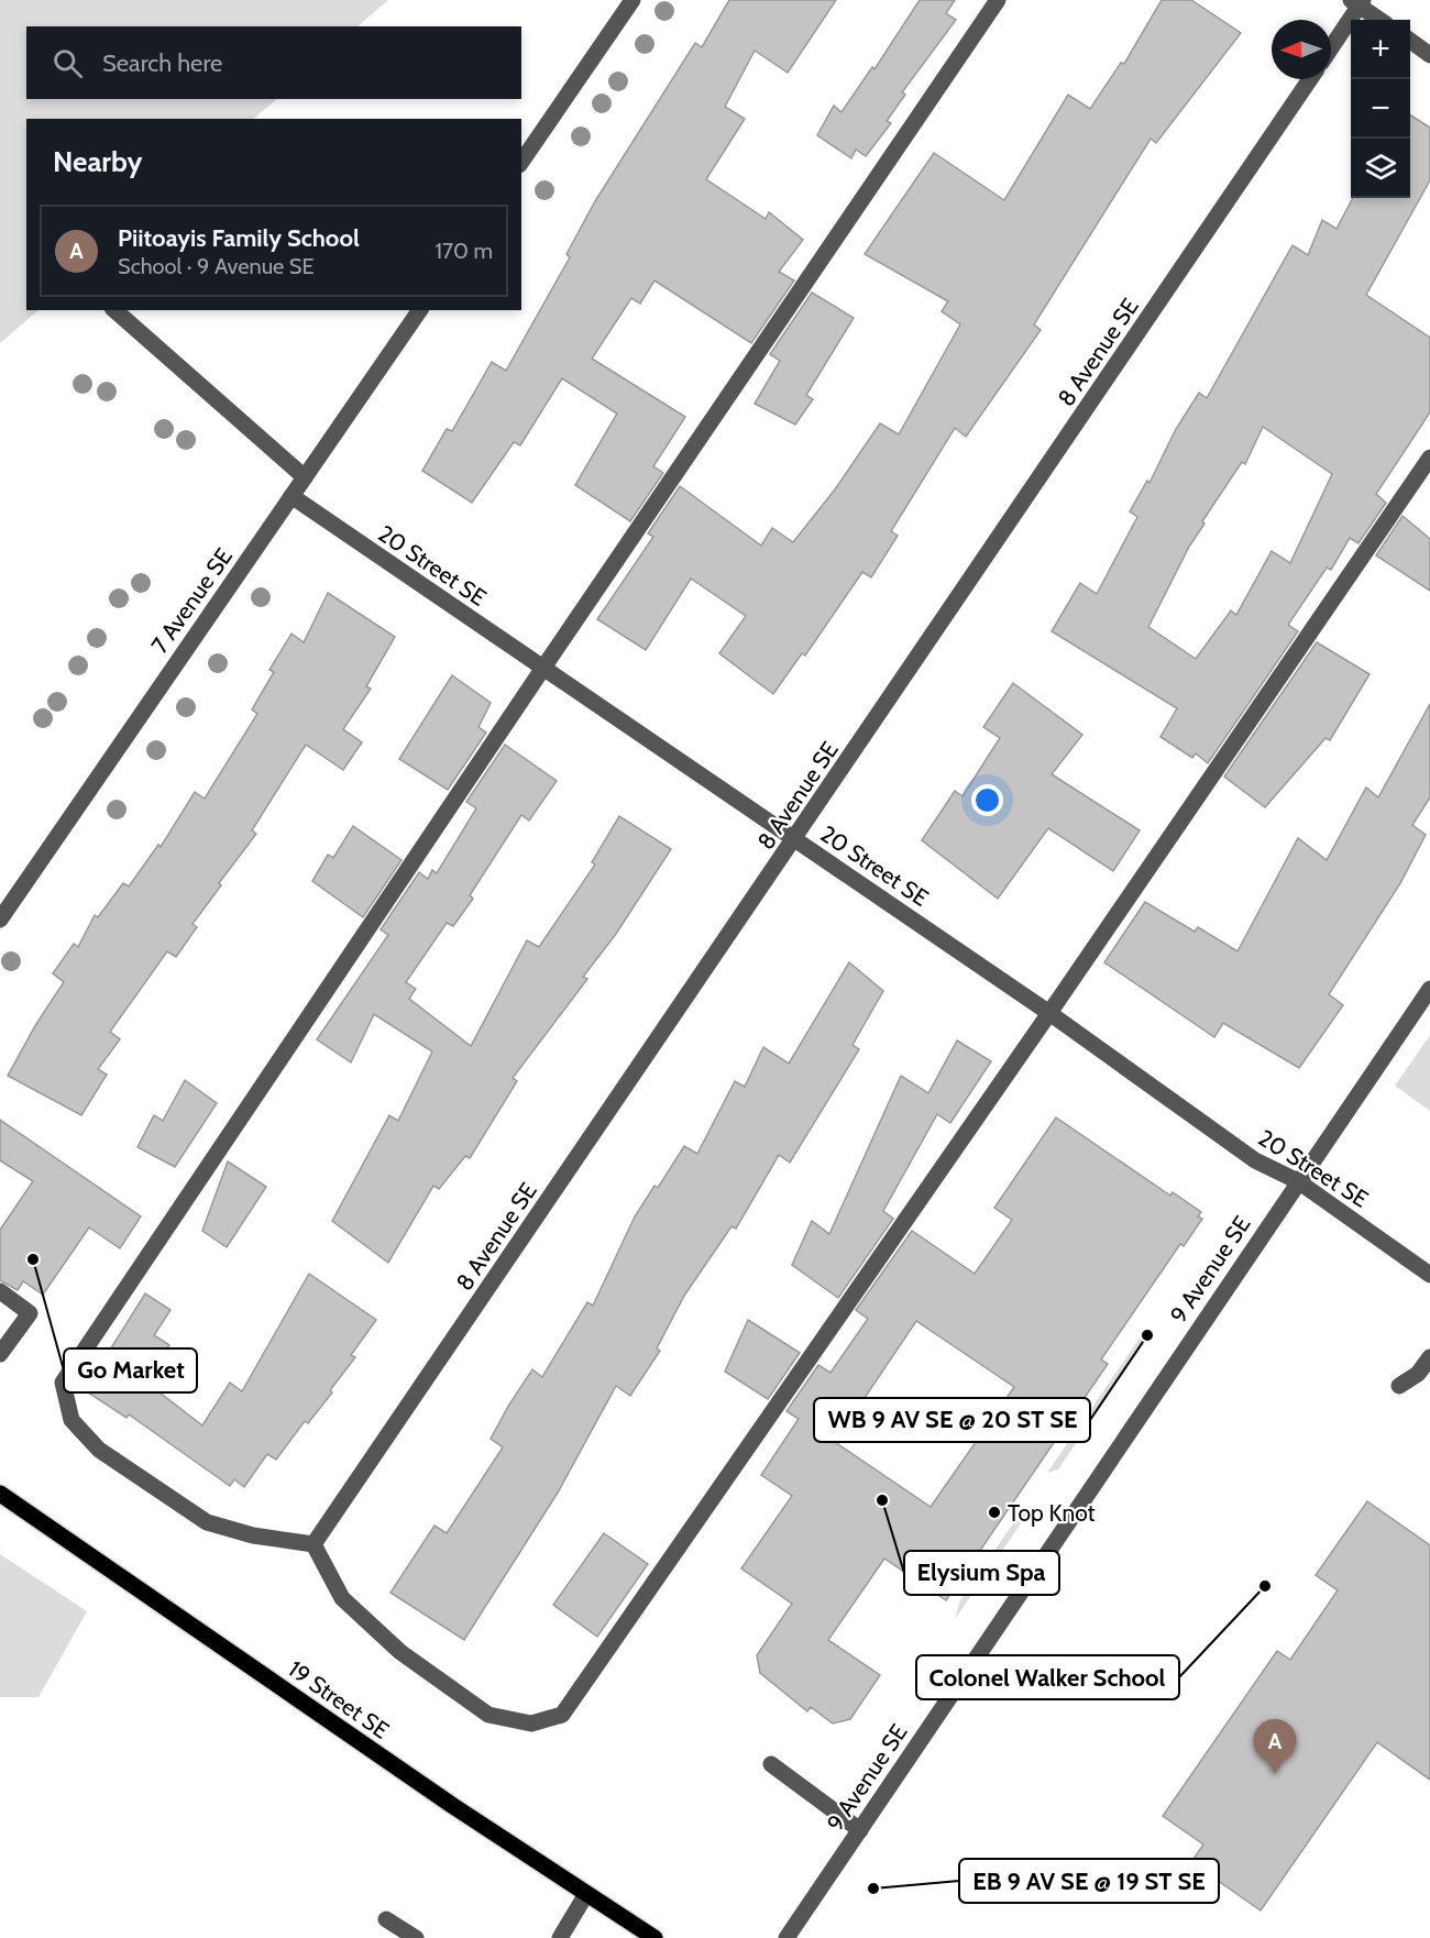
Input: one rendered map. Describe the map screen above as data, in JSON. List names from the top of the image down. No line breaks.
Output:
{"streets":{"main road":["19 Street SE"],"street":["8 Avenue SE","20 Street SE","7 Avenue SE","9 Avenue SE"]},"crossings":[["8 Avenue SE","20 Street SE"],["20 Street SE","7 Avenue SE"],["20 Street SE","9 Avenue SE"]],"places":["Go Market","WB 9 AV SE @ 20 ST SE","Elysium Spa","Top Knot","Colonel Walker School","EB 9 AV SE @ 19 ST SE"],"north":"left","page":{"map_buttons":["+","−"],"search":"Search here","heading":"Nearby","list":[{"mark":"A","name":"Piitoayis Family School","note":"School · 9 Avenue SE","value":"170 m"}],"pins":"A"}}
